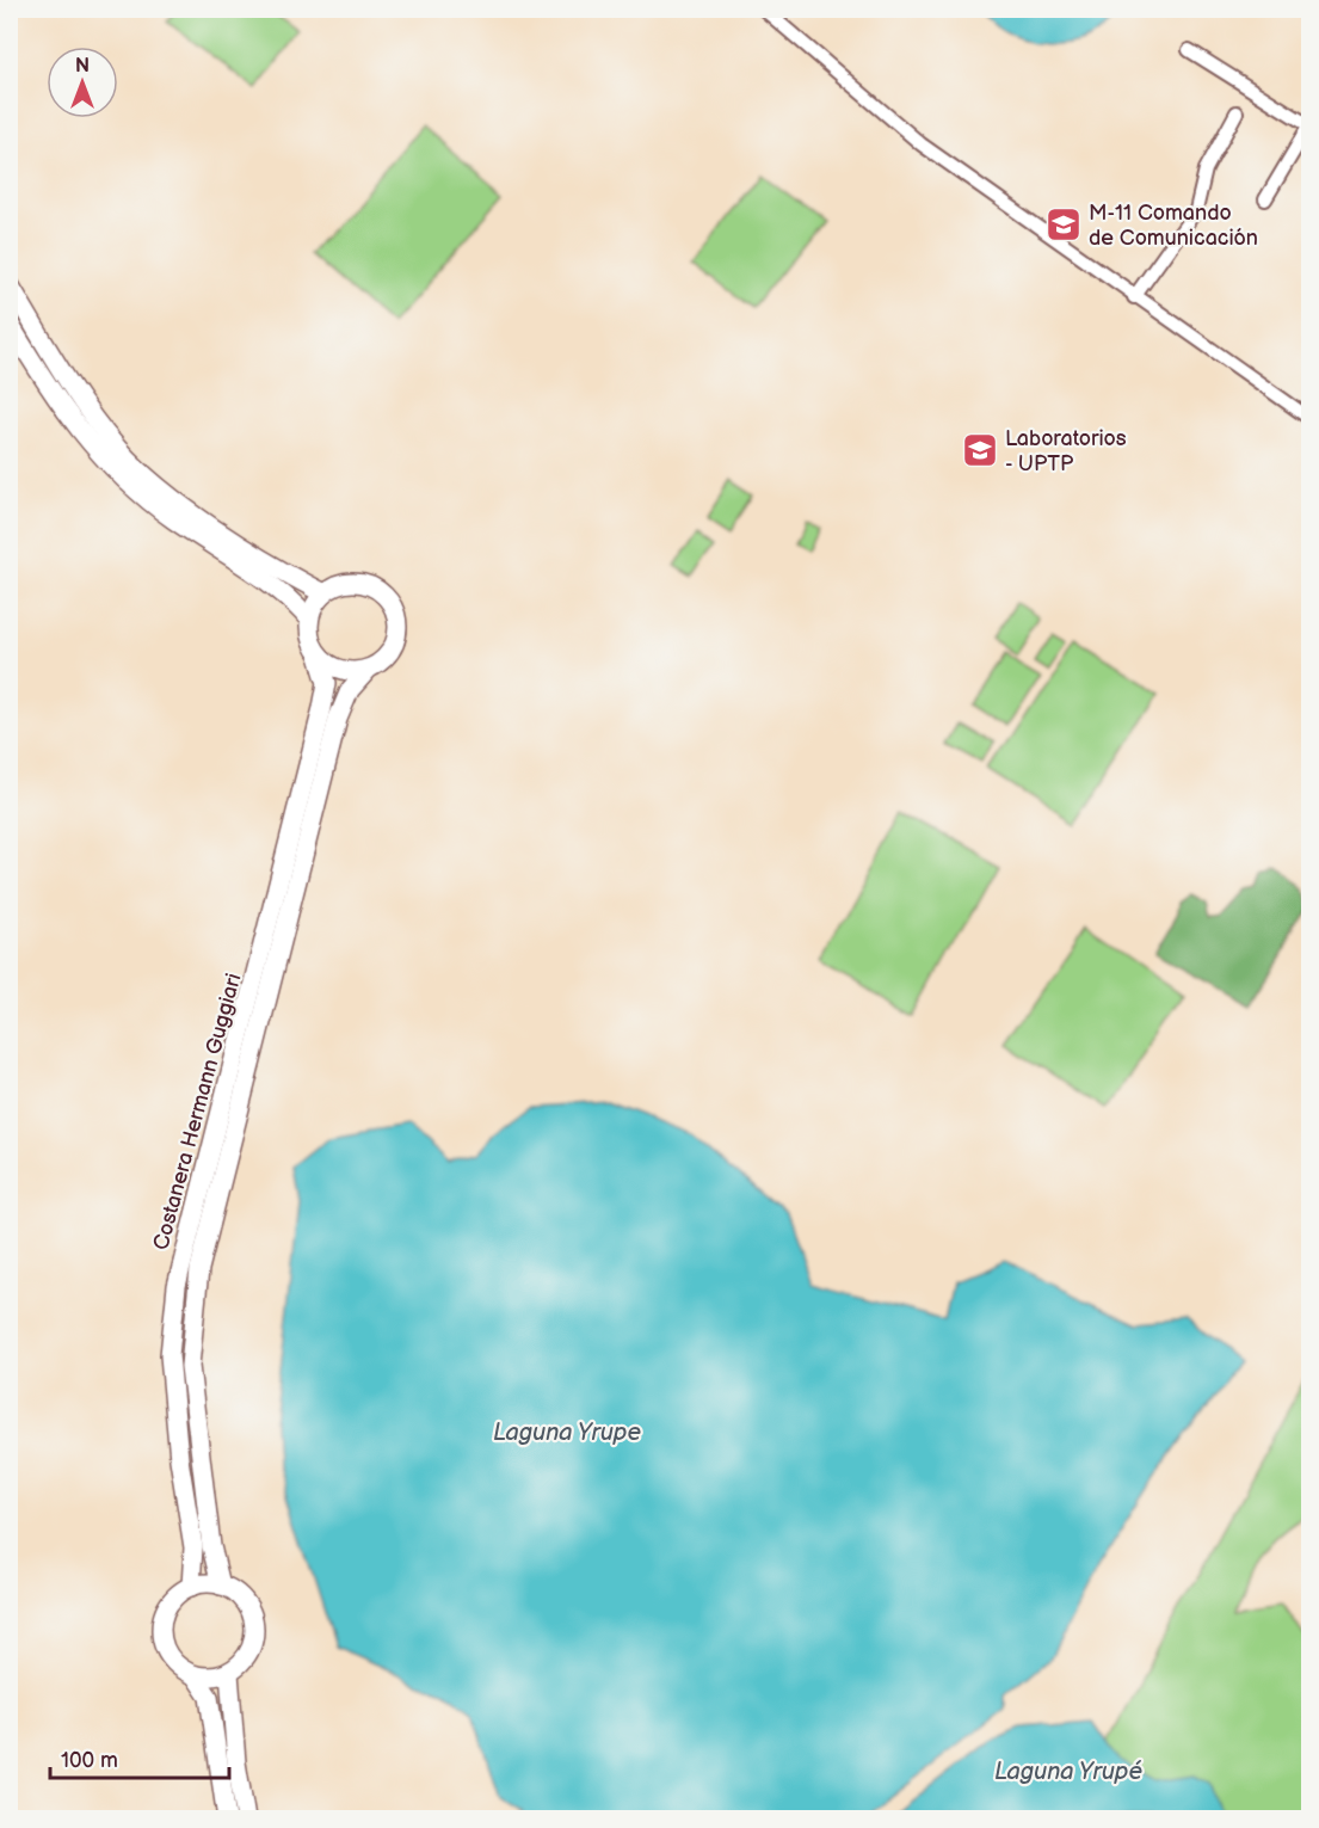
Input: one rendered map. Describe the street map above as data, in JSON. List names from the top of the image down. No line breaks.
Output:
{"streets":{"highway":["Costanera Hermann Guggiari"]},"water":["Laguna Yrupe","Laguna Yrupé"],"places":{"school or university":["M-11 Comando de Comunicación","Laboratorios - UPTP"]},"scale_bar":"100 m","north":"top"}
